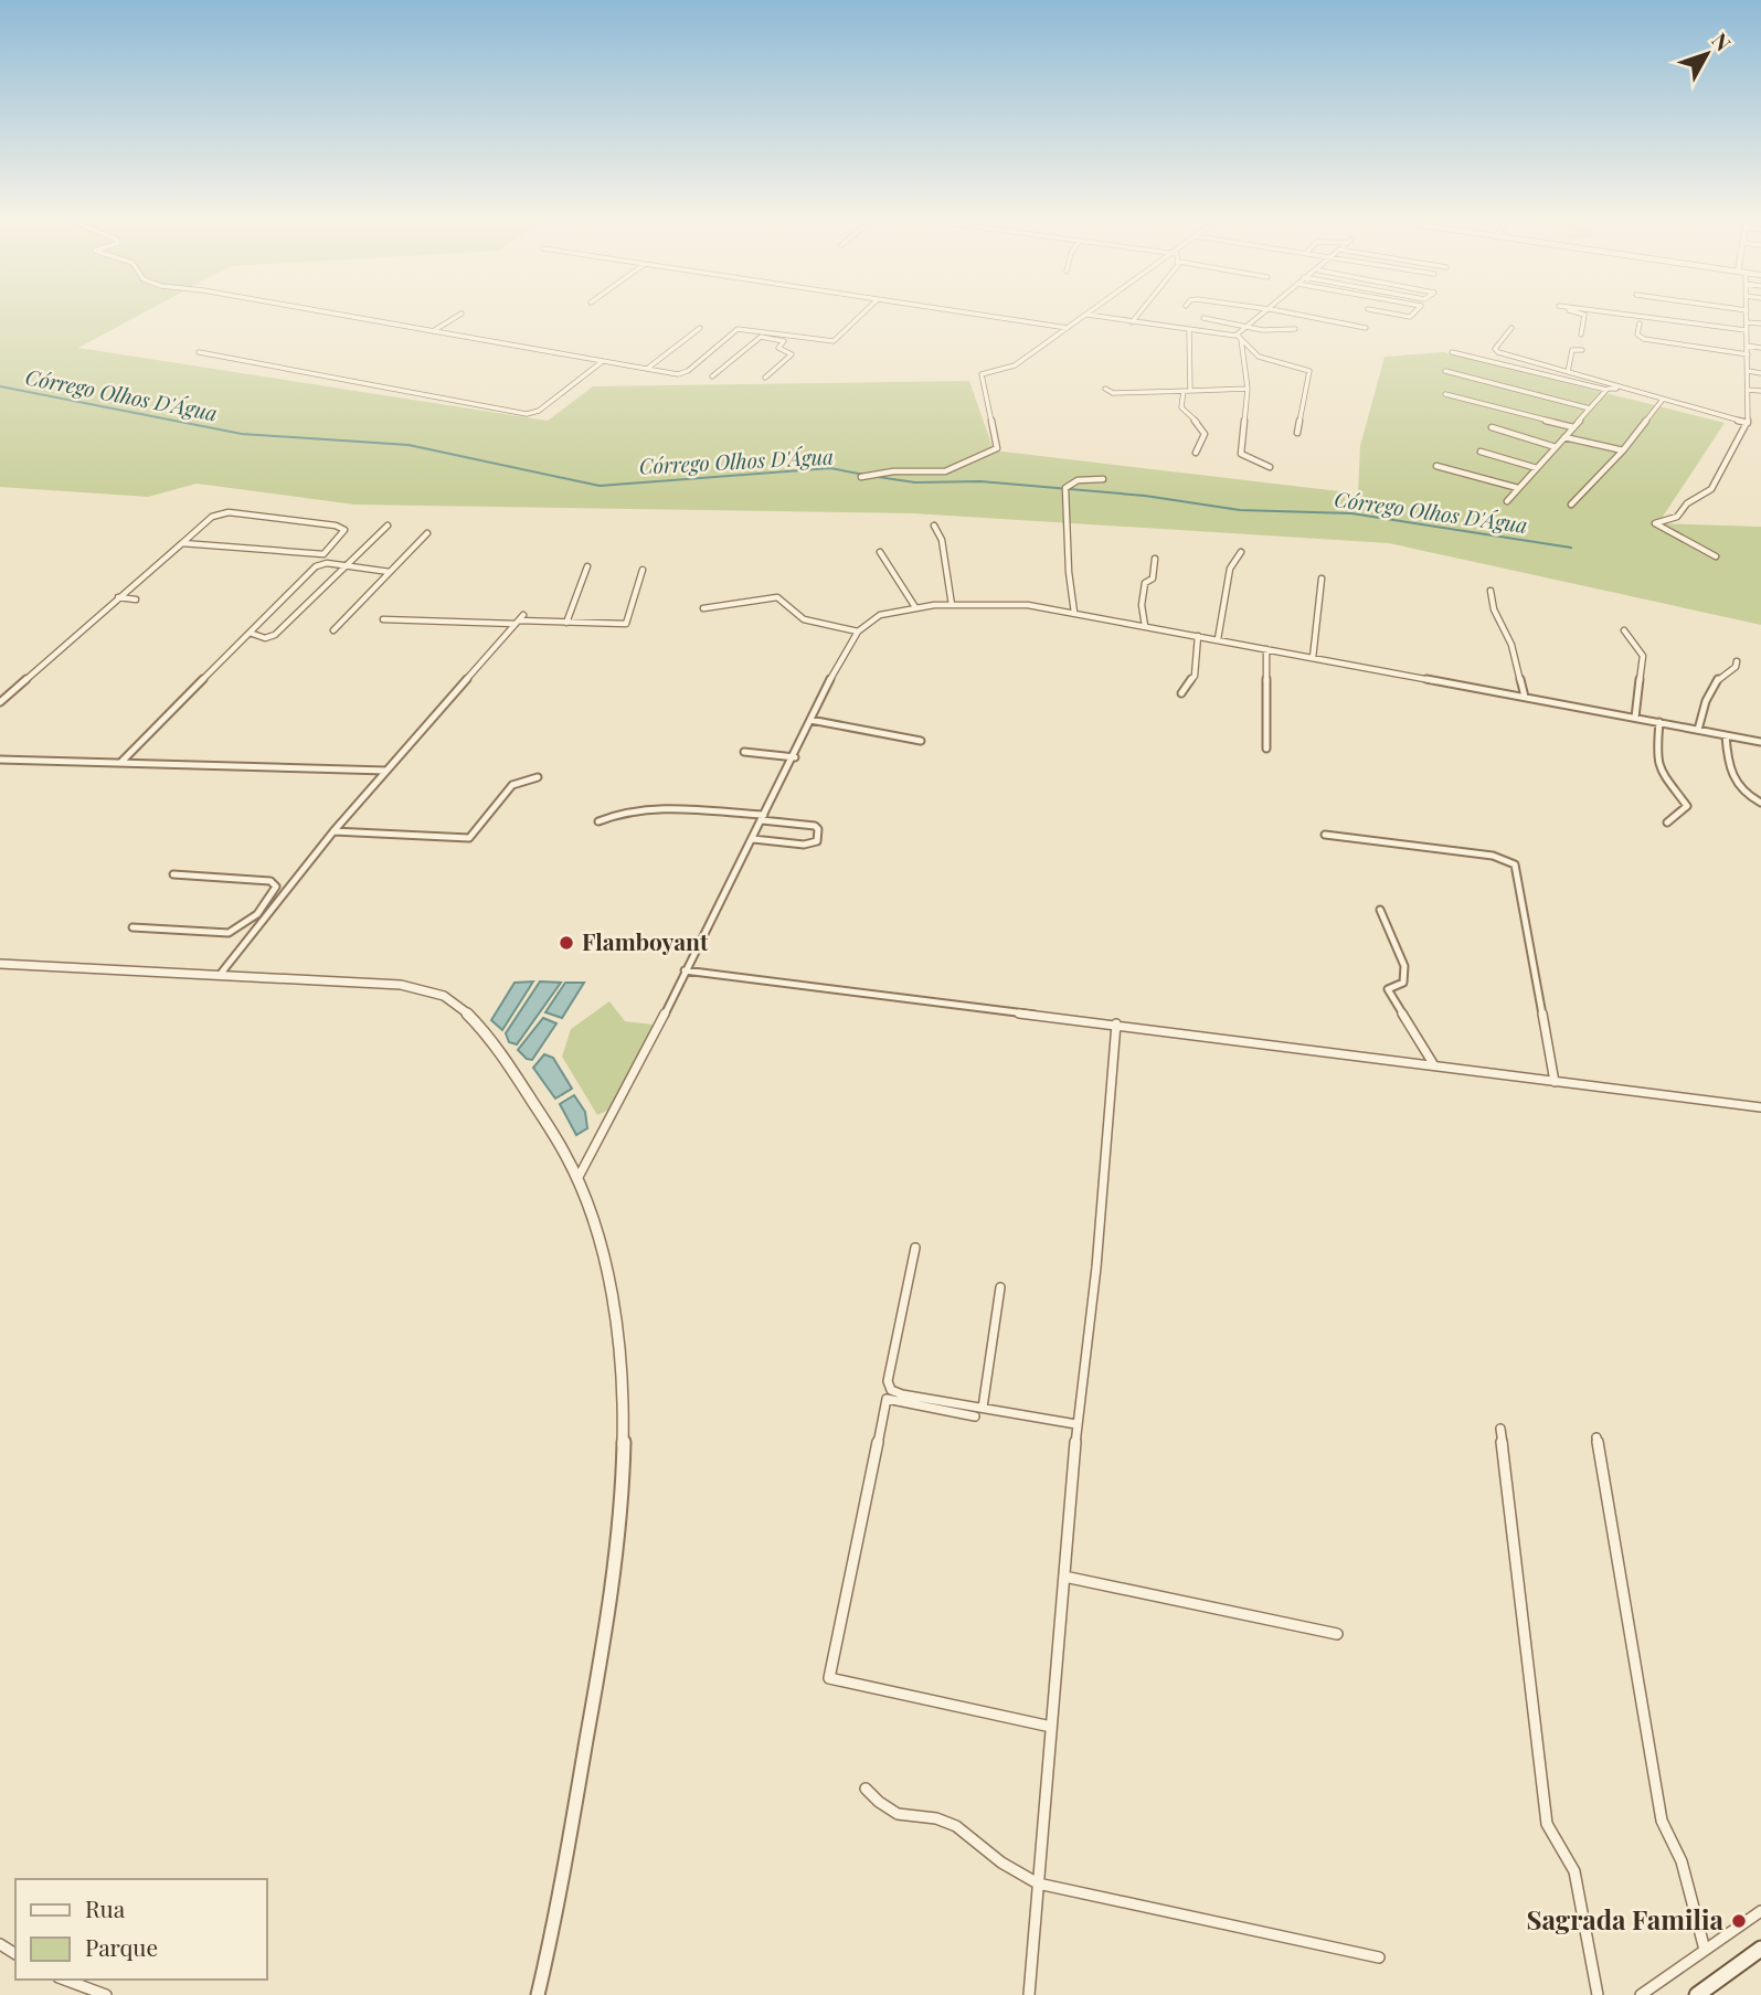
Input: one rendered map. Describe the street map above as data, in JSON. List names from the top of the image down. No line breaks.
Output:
{"water":["Córrego Olhos D'Água"],"places":["Flamboyant","Sagrada Familia"],"legend":["Rua","Parque"],"north":"top right"}
